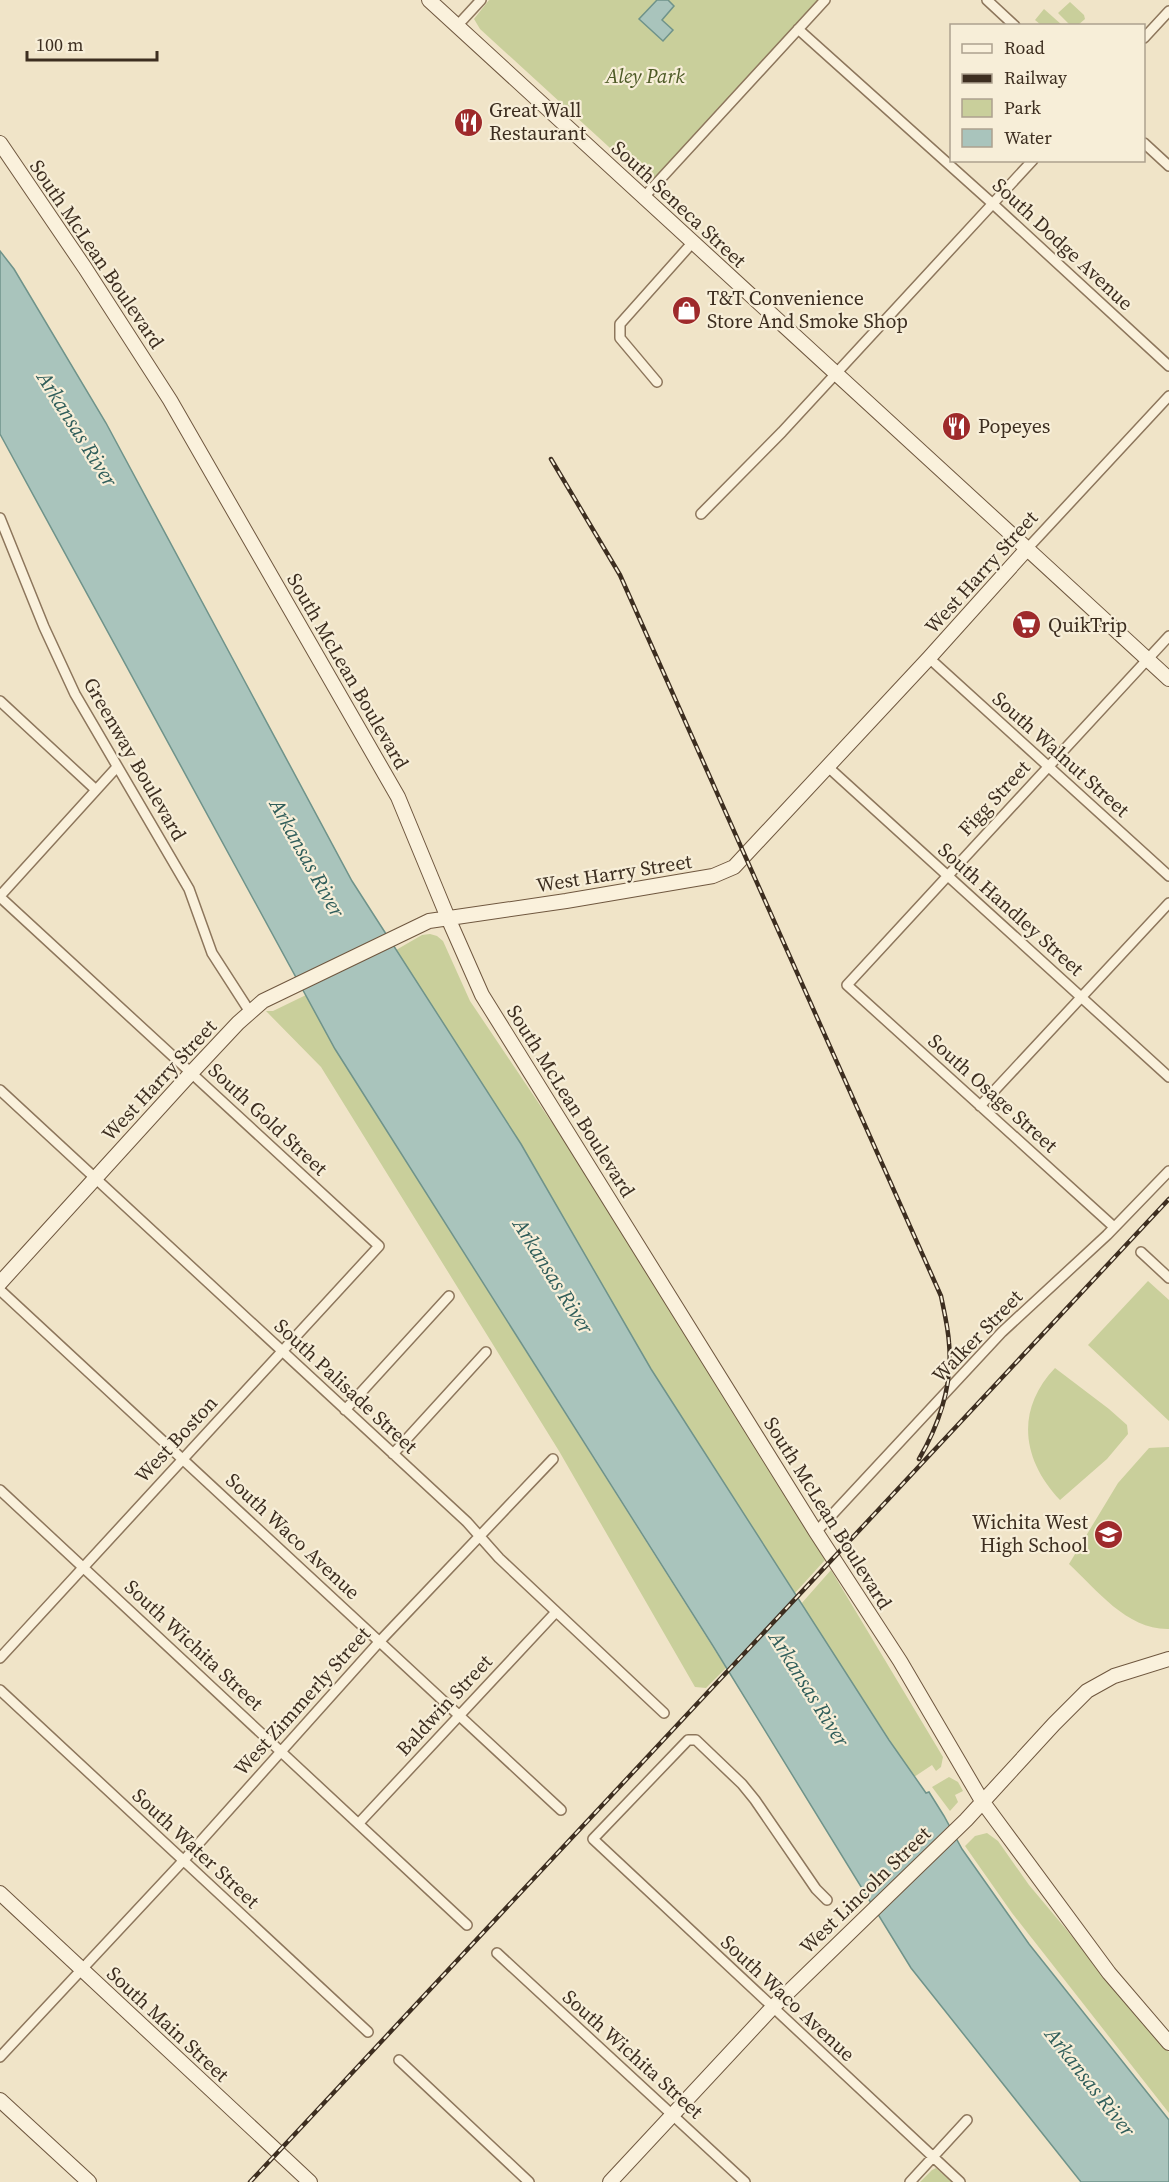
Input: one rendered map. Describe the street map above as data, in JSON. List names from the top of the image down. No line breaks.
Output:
{"streets":{"street":["South Seneca Street","South Dodge Avenue","South McLean Boulevard","West Harry Street","South Walnut Street","Greenway Boulevard","Figg Street","South Handley Street","South Osage Street","South Gold Street","Walker Street","South Palisade Street","West Boston","South Waco Avenue","South Wichita Street","West Zimmerly Street","Baldwin Street","South Water Street","West Lincoln Street","South Main Street"]},"crossings":[["South Seneca Street","West Harry Street"],["South Seneca Street","Figg Street"],["South McLean Boulevard","West Harry Street"],["South McLean Boulevard","Walker Street"],["South McLean Boulevard","West Lincoln Street"],["West Harry Street","South Walnut Street"],["West Harry Street","Greenway Boulevard"],["West Harry Street","South Handley Street"],["West Harry Street","South Gold Street"],["West Harry Street","South Palisade Street"],["South Walnut Street","Figg Street"],["Figg Street","South Handley Street"],["Figg Street","South Osage Street"],["South Osage Street","Walker Street"],["South Gold Street","West Boston"],["South Palisade Street","West Boston"],["South Palisade Street","West Zimmerly Street"],["South Palisade Street","Baldwin Street"],["West Boston","South Waco Avenue"],["West Boston","South Wichita Street"],["South Waco Avenue","West Zimmerly Street"],["South Waco Avenue","Baldwin Street"],["South Waco Avenue","West Lincoln Street"],["South Wichita Street","West Zimmerly Street"],["South Wichita Street","Baldwin Street"],["South Wichita Street","West Lincoln Street"],["West Zimmerly Street","South Water Street"],["West Zimmerly Street","South Main Street"]],"water":["Arkansas River"],"parks":["Aley Park"],"places":{"restaurant":["Great Wall Restaurant","Popeyes"],"shop":["T&T Convenience Store And Smoke Shop"],"supermarket":["QuikTrip"],"school or university":["Wichita West High School"]},"legend":["Road","Railway","Park","Water"],"scale_bar":"100 m"}
